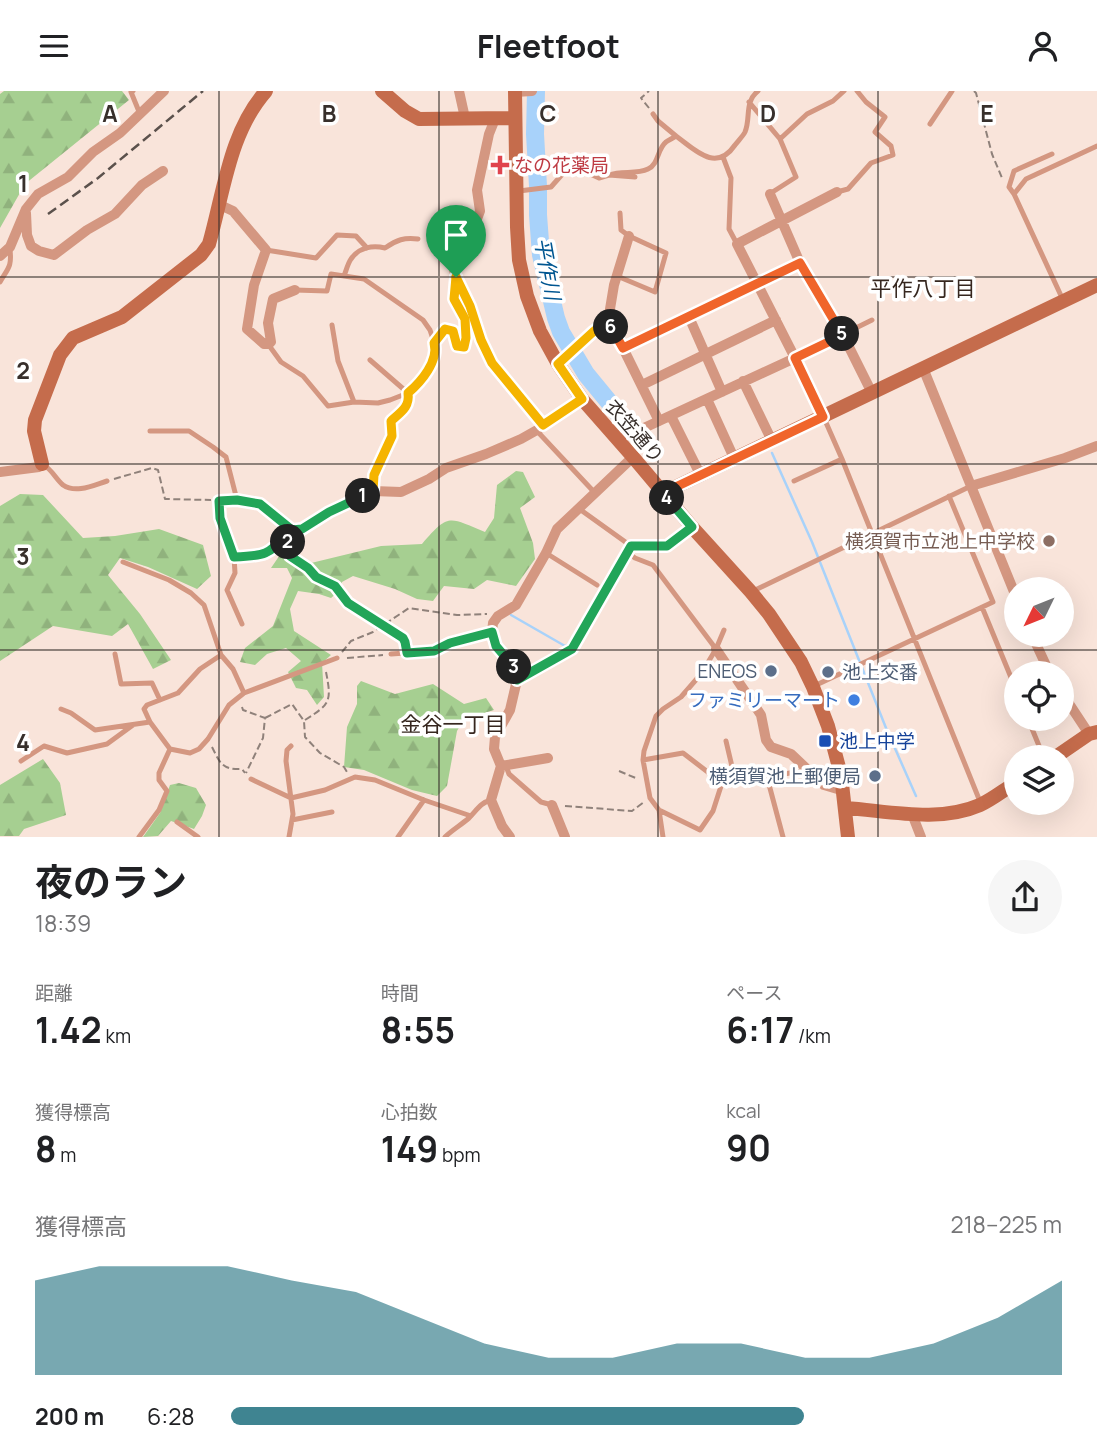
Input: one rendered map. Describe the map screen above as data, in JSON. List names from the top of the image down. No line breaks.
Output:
{"streets":{"street":["衣笠通り"]},"districts":["平作八丁目","金谷一丁目"],"water":["平作川"],"places":{"health":["なの花薬局"],"other":["横須賀市立池上中学校","ENEOS","池上交番","ファミリーマート","横須賀池上郵便局"],"transit":["池上中学"]},"north":"bottom left","page":{"header":"Fleetfoot","pins":["6","5","1","4","2","3"],"heading":["夜のラン","18:39"],"stats":[["距離","1.42 km"],["時間","8:55"],["ペース","6:17 /km"],["獲得標高","8 m"],["心拍数","149 bpm"],["kcal","90"]],"chart":["獲得標高","218–225 m"],"list":[{"name":"200 m","note":"6:28"}]},"grid":{"columns":["A","B","C","D","E"],"rows":["1","2","3","4"]}}
